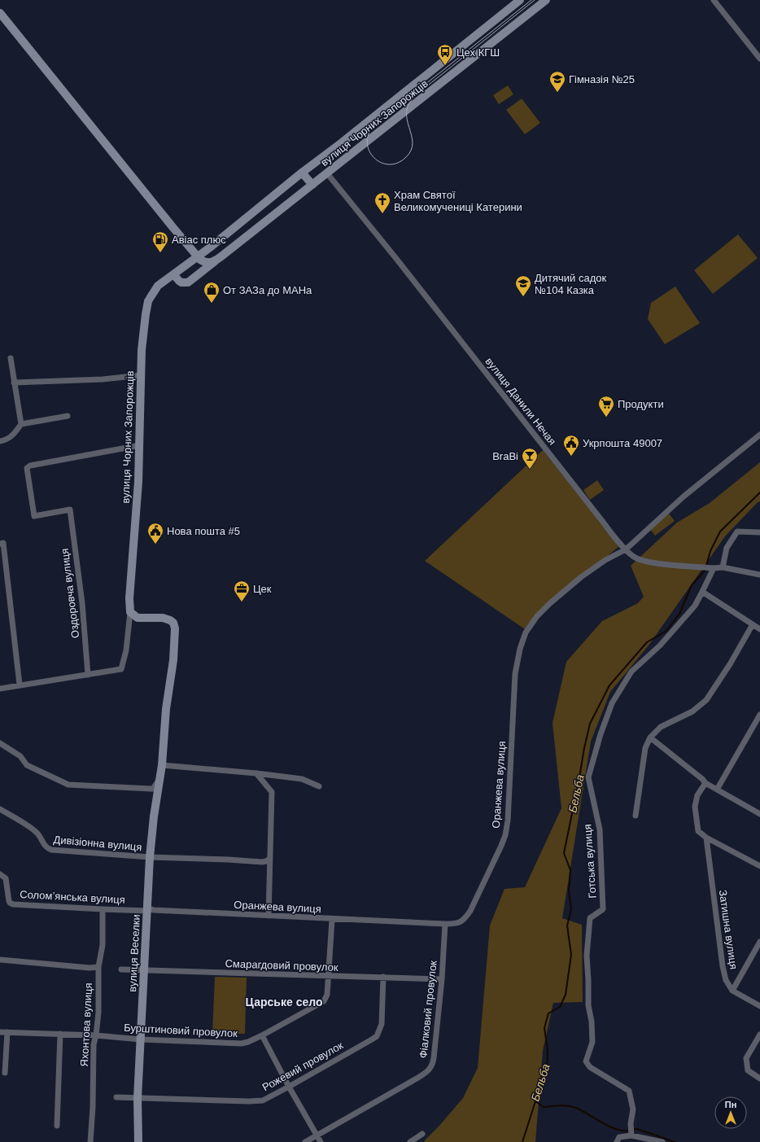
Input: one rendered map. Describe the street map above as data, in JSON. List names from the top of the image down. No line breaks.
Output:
{"streets":{"main road":["вулиця Чорних Запорожців","вулиця Веселки"],"street":["вулиця Данили Нечая","Оздоровча вулиця","Оранжева вулиця","Дивізіонна вулиця","Готська вулиця","Соломʼянська вулиця","Затишна вулиця","Смарагдовий провулок","Фіалковий провулок","Яхонтова вулиця","Бурштиновий провулок","Рожевий провулок"]},"crossings":[["вулиця Чорних Запорожців","вулиця Данили Нечая"],["вулиця Чорних Запорожців","Оздоровча вулиця"],["вулиця Данили Нечая","Оранжева вулиця"],["вулиця Данили Нечая","Готська вулиця"],["Оранжева вулиця","Соломʼянська вулиця"],["Оранжева вулиця","вулиця Веселки"],["Оранжева вулиця","Фіалковий провулок"],["Оранжева вулиця","Бурштиновий провулок"],["Дивізіонна вулиця","вулиця Веселки"],["Соломʼянська вулиця","вулиця Веселки"],["Соломʼянська вулиця","Яхонтова вулиця"],["вулиця Веселки","Смарагдовий провулок"],["вулиця Веселки","Бурштиновий провулок"],["вулиця Веселки","Рожевий провулок"],["Смарагдовий провулок","Фіалковий провулок"],["Смарагдовий провулок","Бурштиновий провулок"],["Смарагдовий провулок","Рожевий провулок"],["Яхонтова вулиця","Бурштиновий провулок"]],"districts":["Царське село"],"water":["Бельба"],"places":{"bus stop":["Цех КГШ"],"school or university":["Гімназія №25","Дитячий садок №104 Казка"],"church":["Храм Святої Великомучениці Катерини"],"fuel station":["Авіас плюс"],"shop":["От ЗАЗа до МАНа"],"supermarket":["Продукти"],"public building":["Укрпошта 49007","Нова пошта #5"],"bar":["BraBi"],"office":["Цек"]},"north":"top"}
